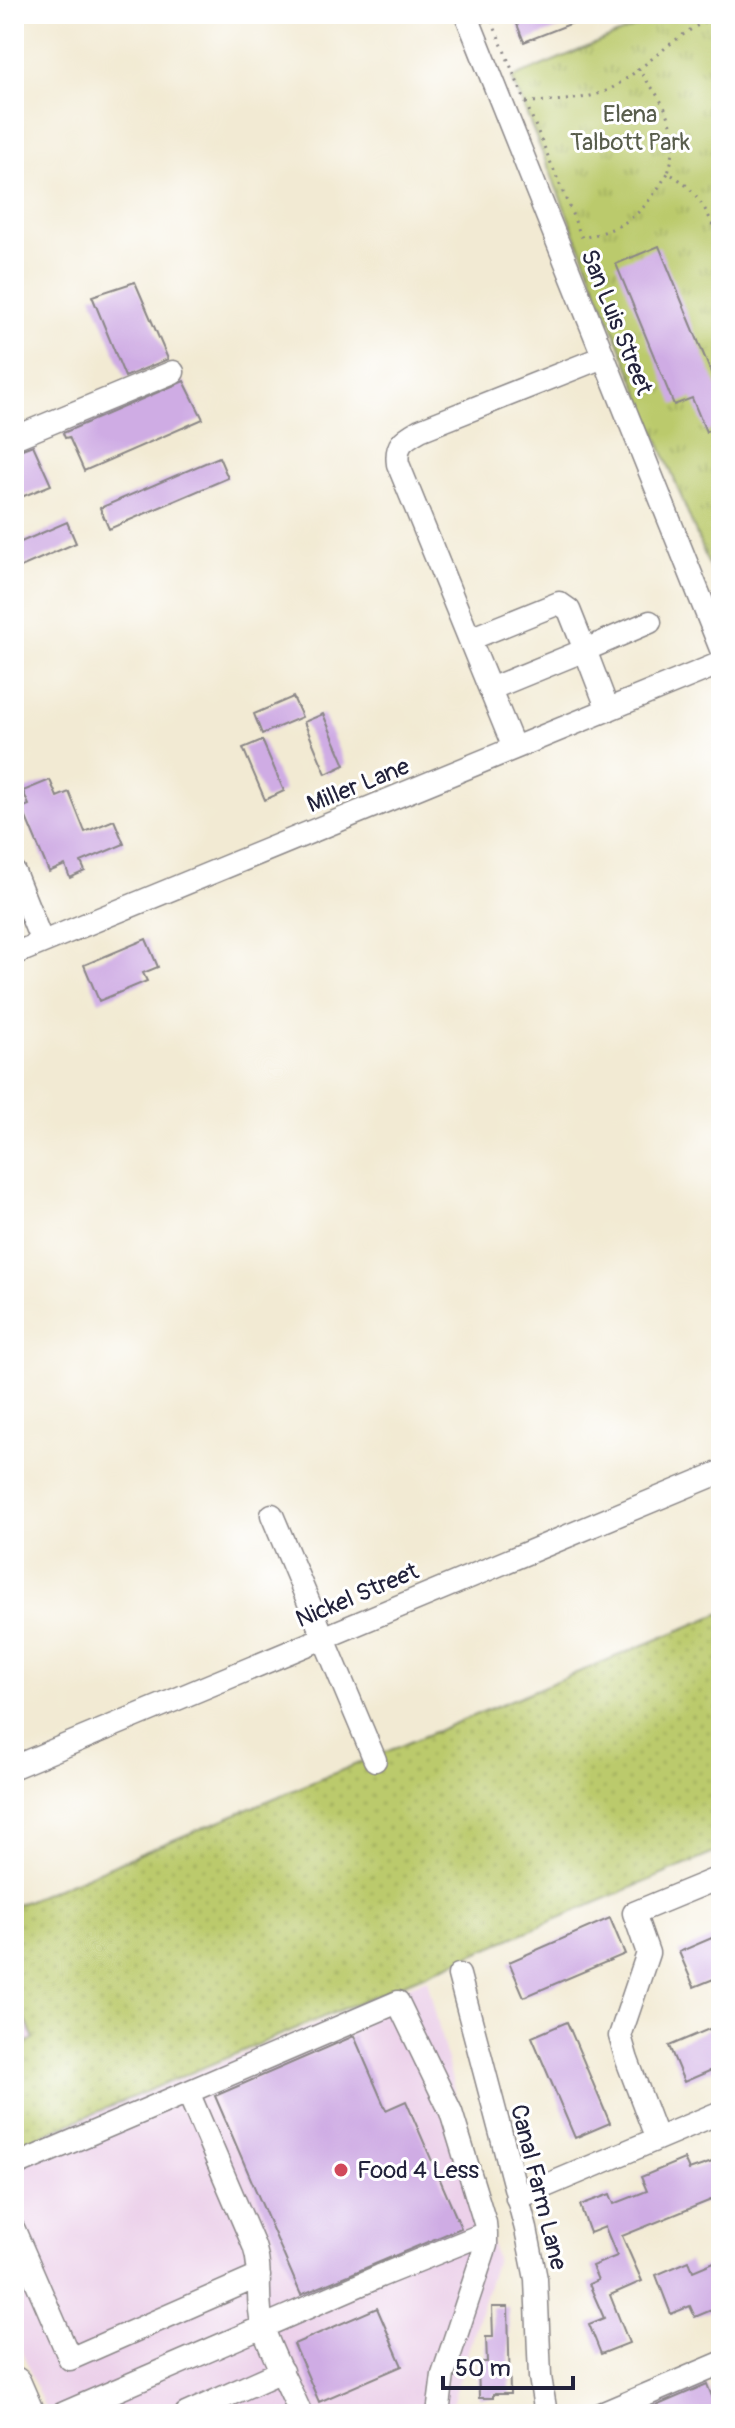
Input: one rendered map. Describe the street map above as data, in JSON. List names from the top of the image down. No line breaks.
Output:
{"streets":{"street":["San Luis Street","Miller Lane","Nickel Street","Canal Farm Lane"]},"parks":["Elena Talbott Park"],"places":["Food 4 Less"],"scale_bar":"50 m"}
